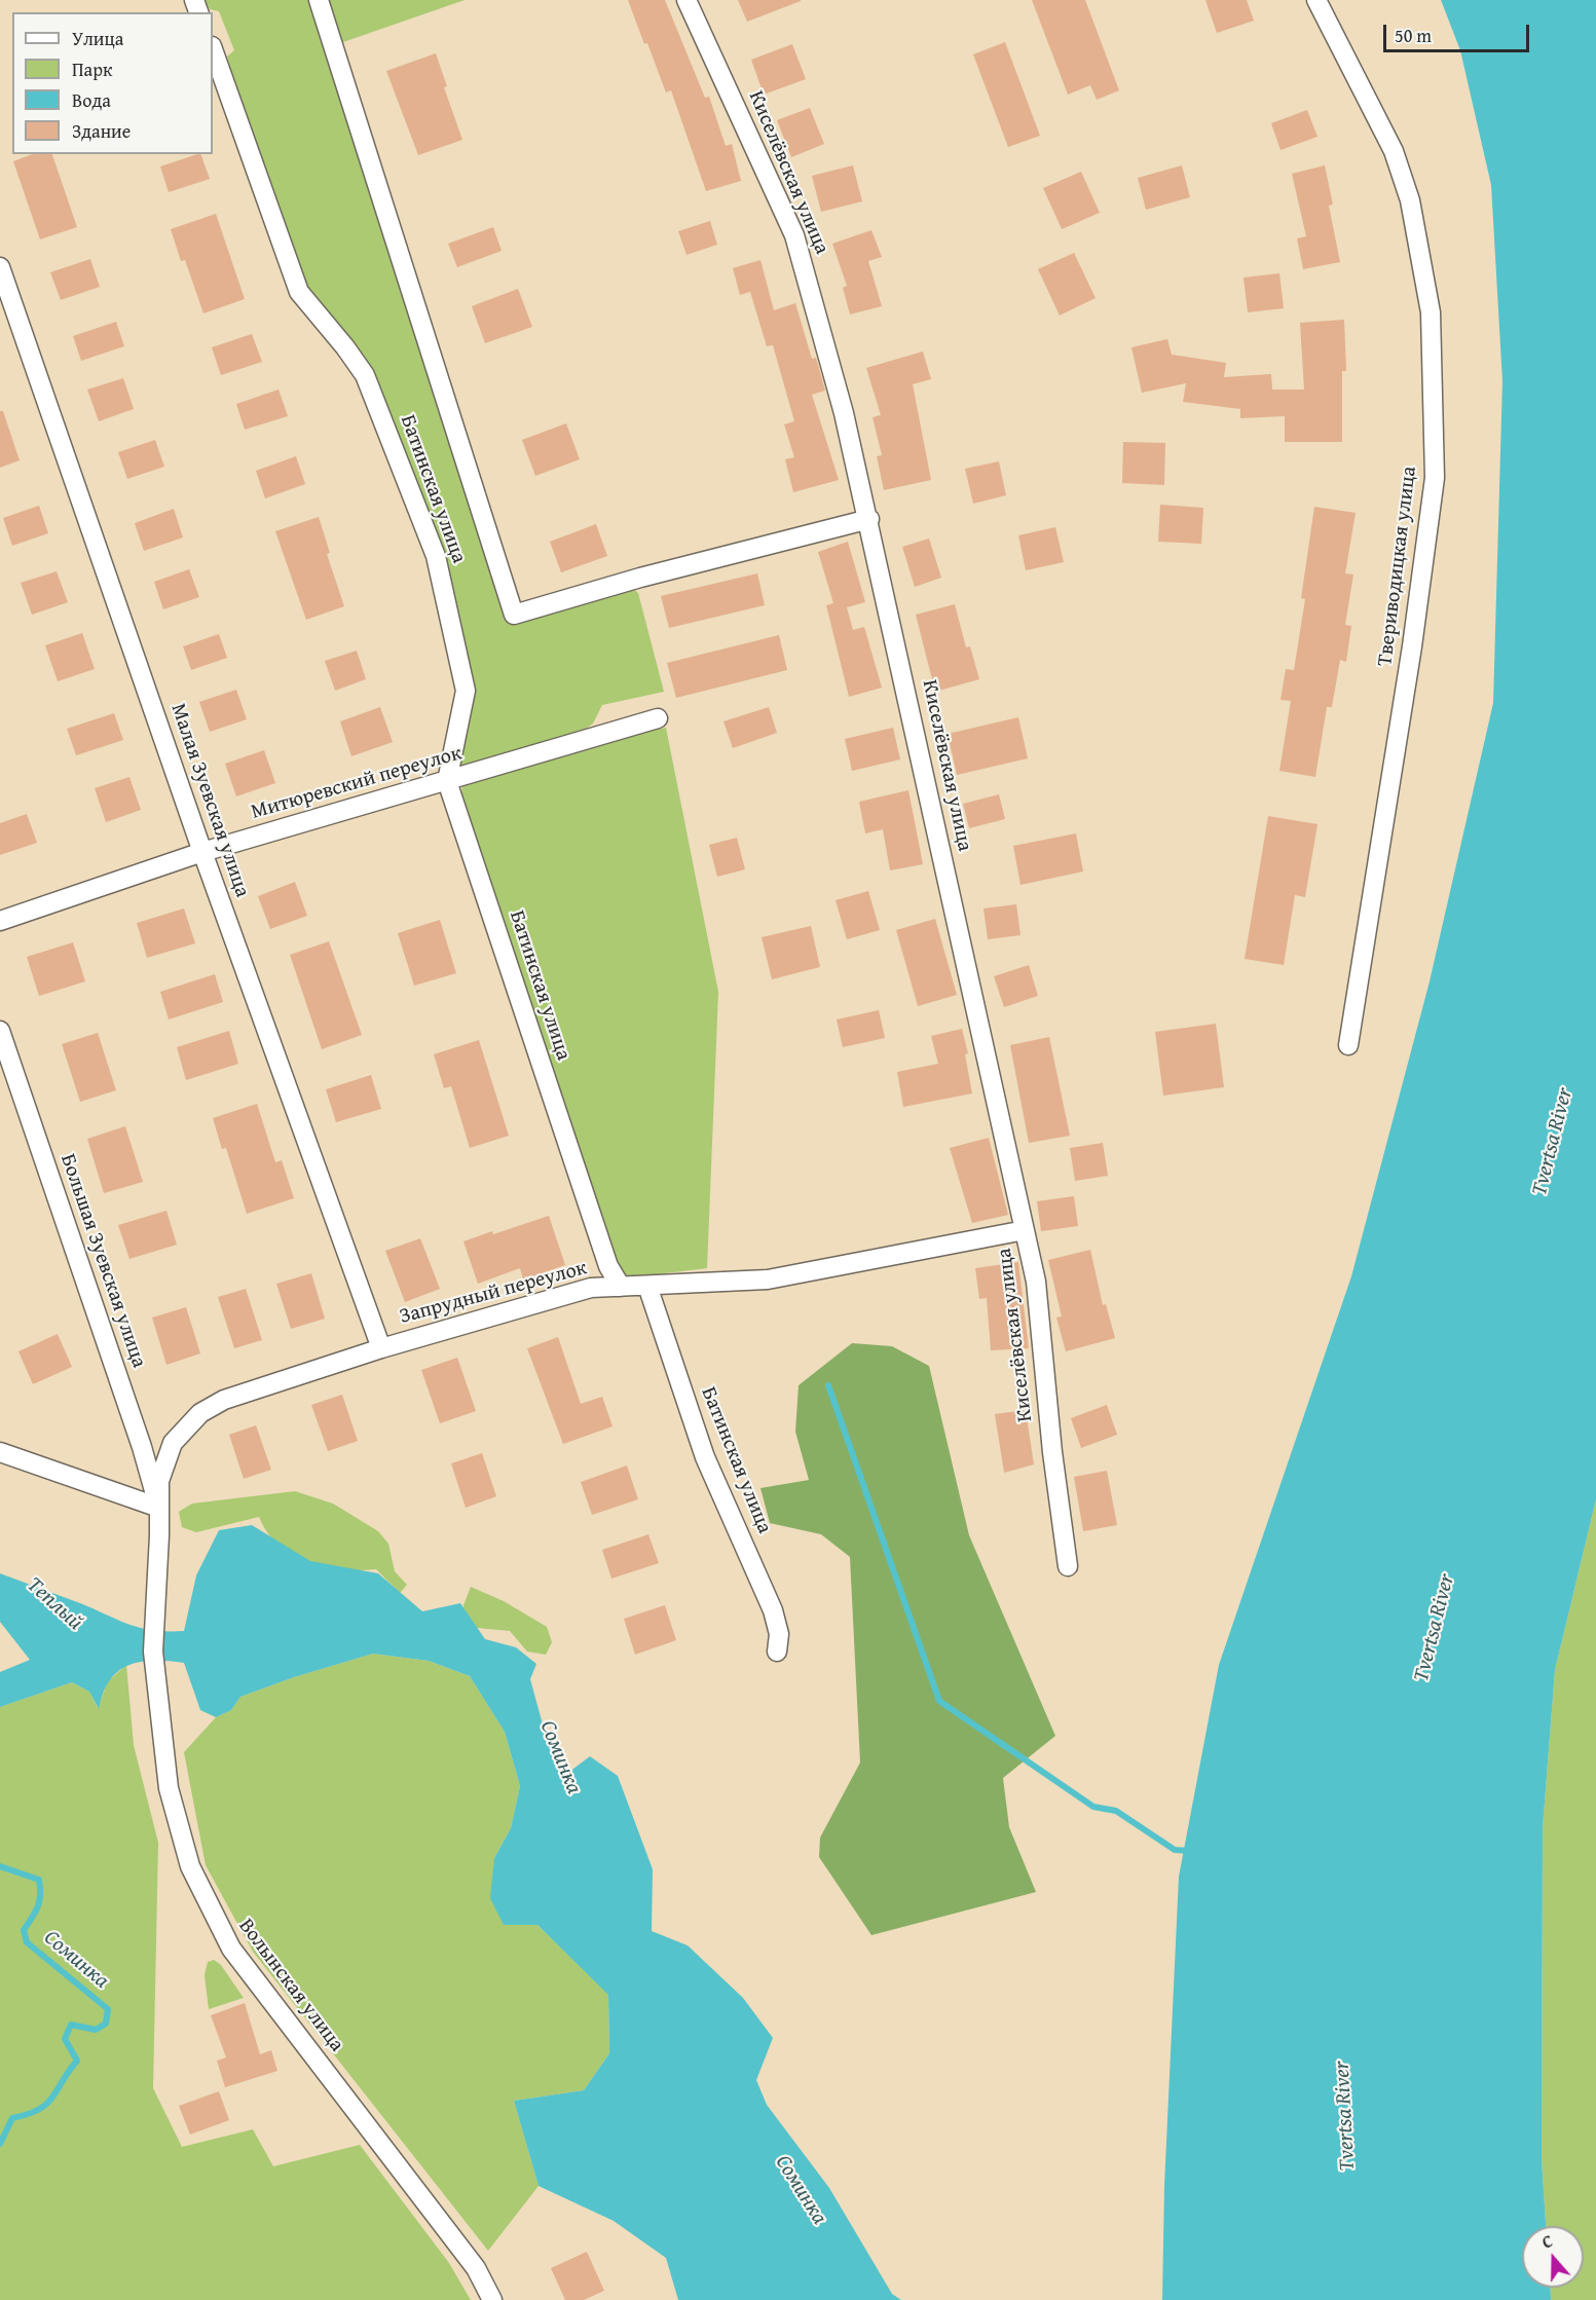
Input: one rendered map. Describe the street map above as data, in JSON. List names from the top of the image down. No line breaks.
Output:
{"streets":{"street":["Киселёвская улица","Батинская улица","Твериводицкая улица","Митюревский переулок","Малая Зуевская улица","Большая Зуевская улица","Запрудный переулок","Волынская улица"]},"crossings":[["Киселёвская улица","Батинская улица"],["Киселёвская улица","Запрудный переулок"],["Батинская улица","Митюревский переулок"],["Батинская улица","Запрудный переулок"],["Митюревский переулок","Малая Зуевская улица"],["Малая Зуевская улица","Запрудный переулок"],["Большая Зуевская улица","Запрудный переулок"],["Большая Зуевская улица","Волынская улица"],["Запрудный переулок","Волынская улица"]],"water":["Tvertsa River","Теплый","Соминка"],"legend":["Улица","Парк","Вода","Здание"],"scale_bar":"50 m","north":"top"}
